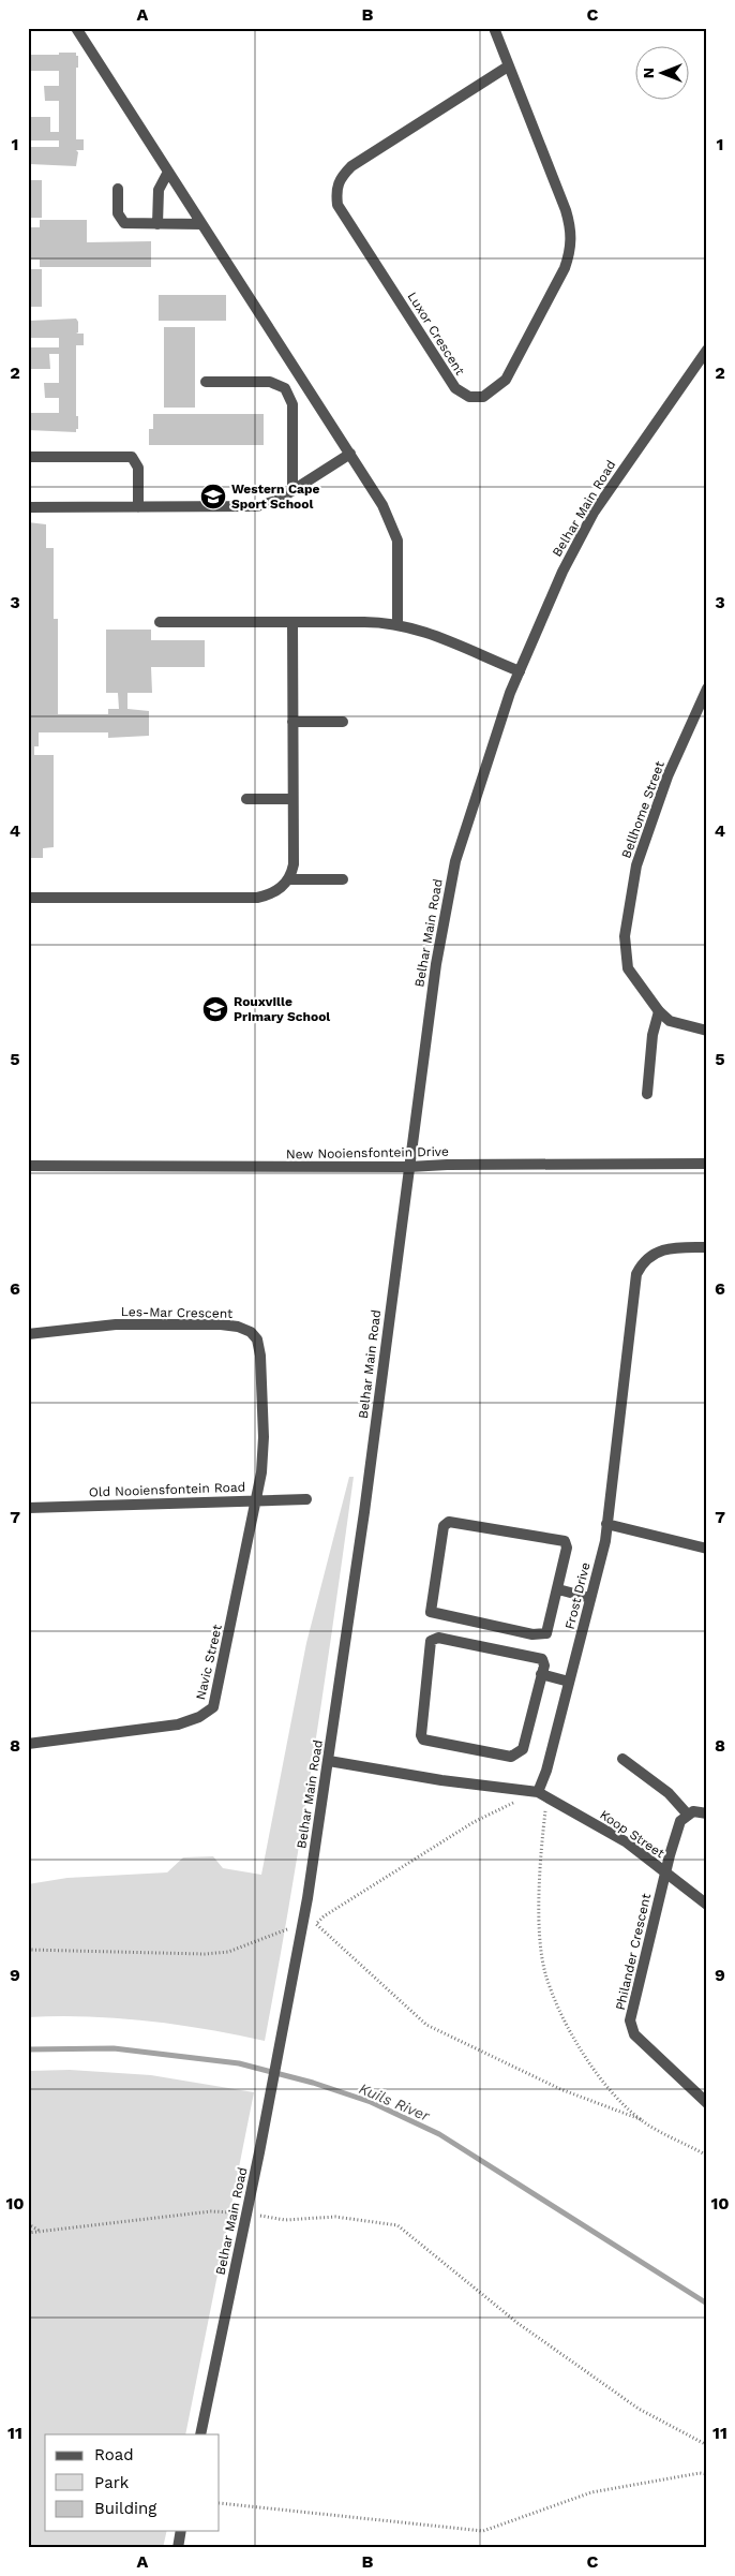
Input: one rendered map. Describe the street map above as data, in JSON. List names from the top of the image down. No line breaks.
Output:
{"streets":{"street":["Luxor Crescent","Belhar Main Road","Bellhome Street","New Nooiensfontein Drive","Les-Mar Crescent","Old Nooiensfontein Road","Frost Drive","Navic Street","Koop Street","Philander Crescent"]},"crossings":[["Belhar Main Road","New Nooiensfontein Drive"],["Les-Mar Crescent","Old Nooiensfontein Road"],["Les-Mar Crescent","Navic Street"],["Old Nooiensfontein Road","Navic Street"],["Frost Drive","Koop Street"],["Koop Street","Philander Crescent"]],"water":["Kuils River"],"places":{"school or university":["Western Cape Sport School","Rouxville Primary School"]},"legend":["Road","Park","Building"],"north":"left","grid":{"columns":["A","B","C"],"rows":["1","2","3","4","5","6","7","8","9","10","11"]}}
